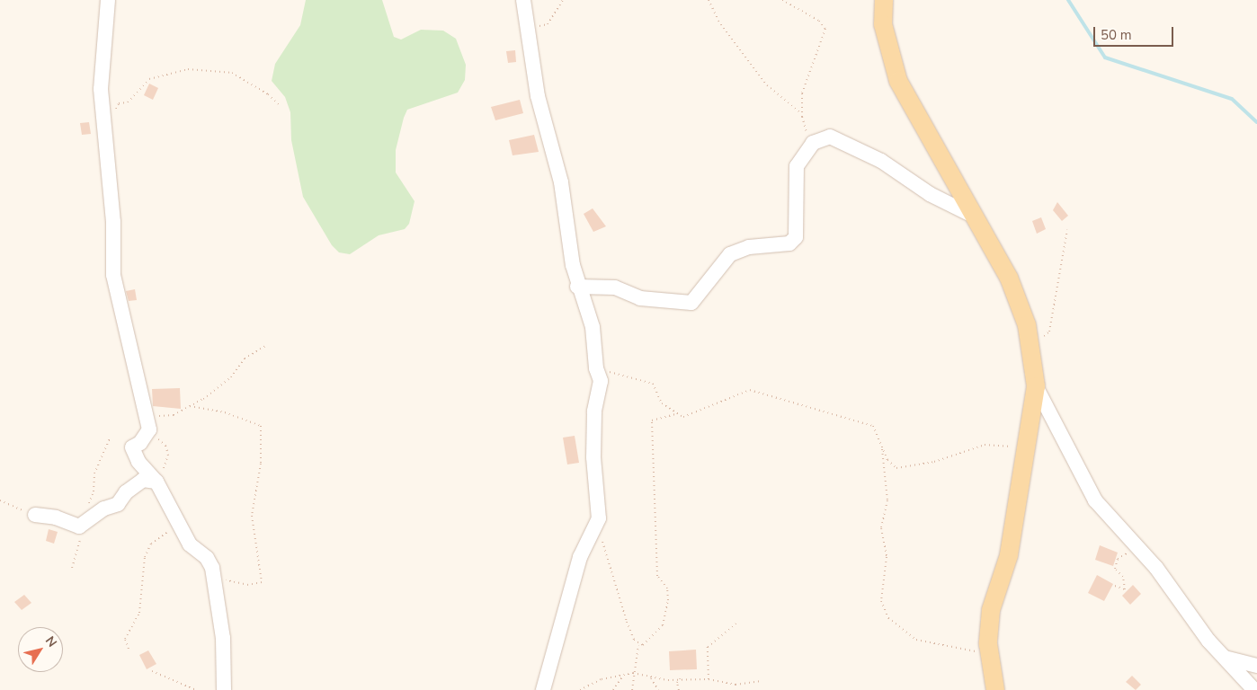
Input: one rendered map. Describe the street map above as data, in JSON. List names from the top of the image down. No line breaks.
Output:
{"scale_bar":"50 m","north":"top right"}
